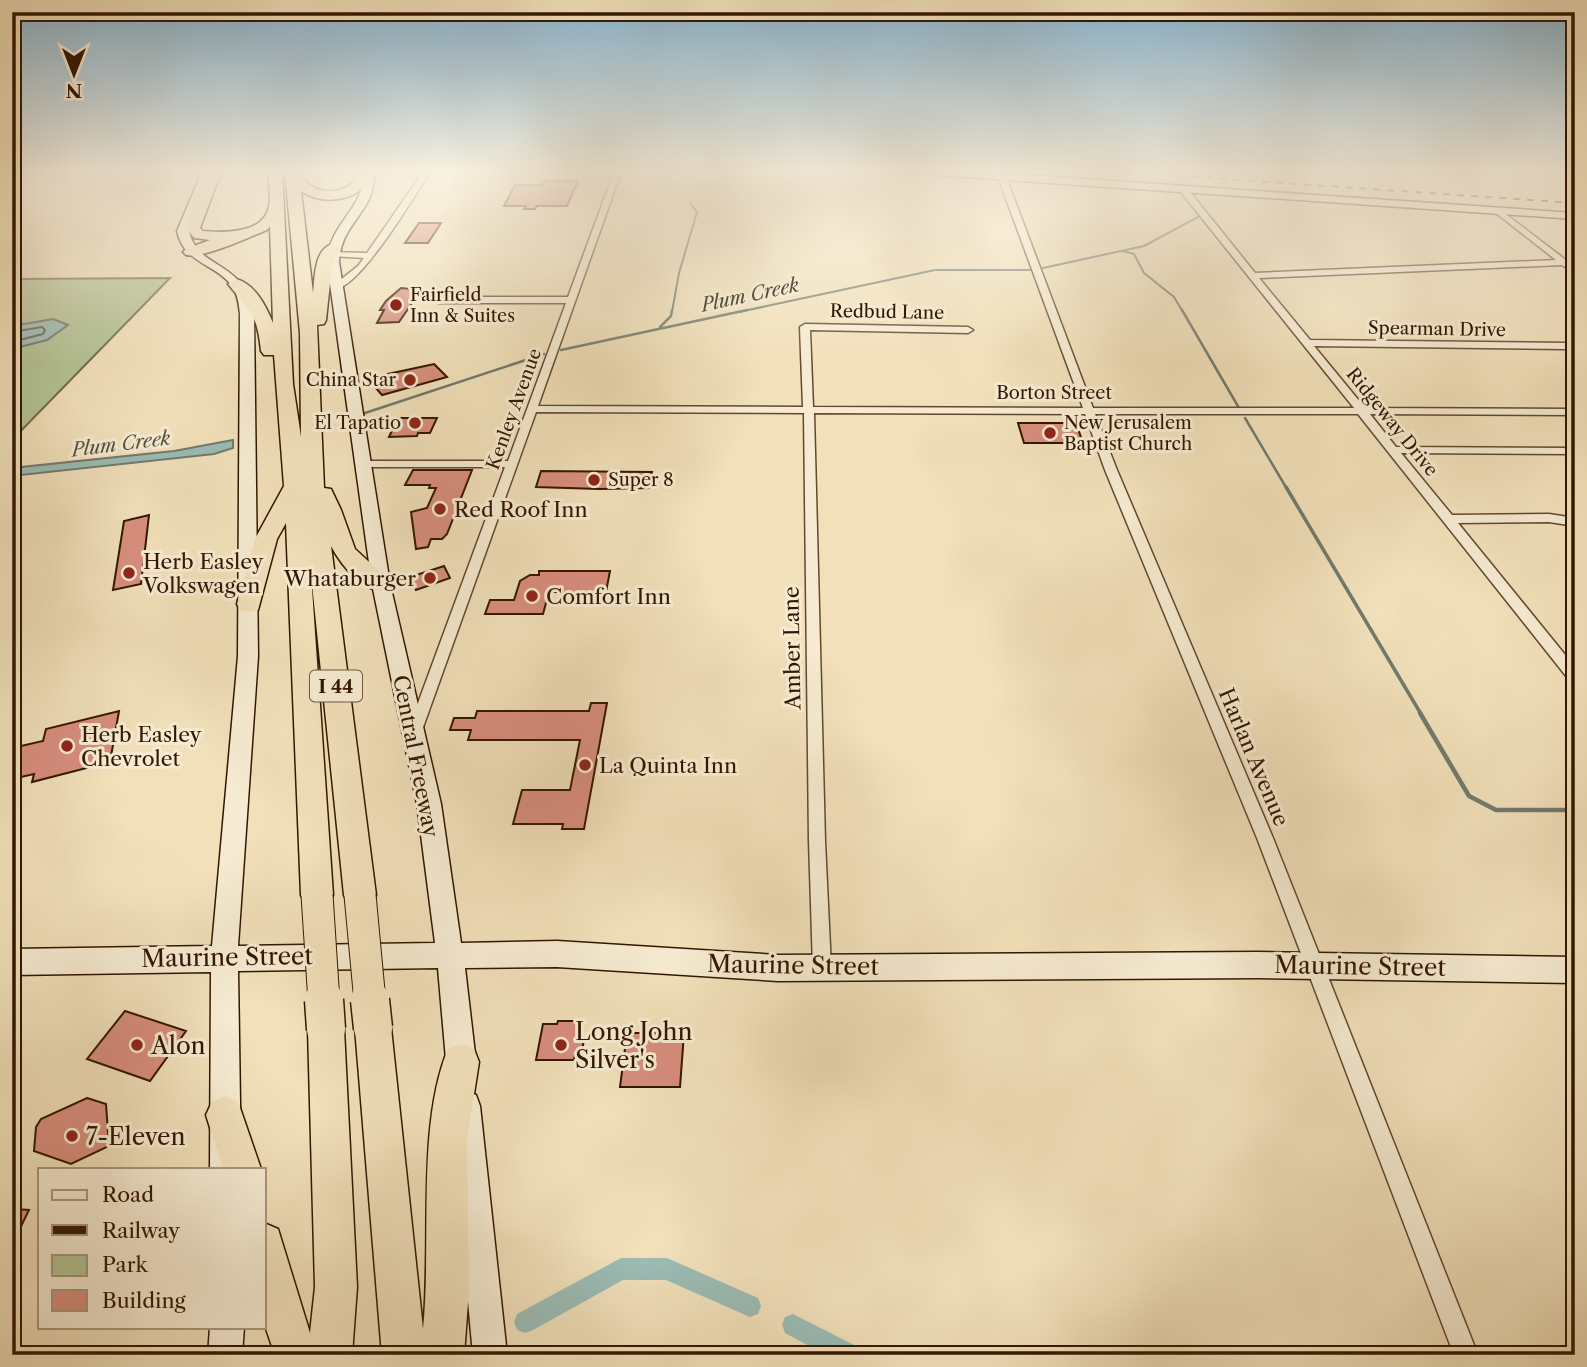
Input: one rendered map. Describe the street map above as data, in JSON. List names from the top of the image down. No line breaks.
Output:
{"streets":{"highway":["I 44"],"main road":["Central Freeway","Maurine Street"],"street":["Redbud Lane","Spearman Drive","Borton Street","Kenley Avenue","Ridgeway Drive","Amber Lane","Harlan Avenue"]},"crossings":[["Redbud Lane","Amber Lane"],["Spearman Drive","Ridgeway Drive"],["Borton Street","Kenley Avenue"],["Borton Street","Ridgeway Drive"],["Borton Street","Amber Lane"],["Borton Street","Harlan Avenue"],["Kenley Avenue","Central Freeway"],["Amber Lane","Maurine Street"],["Central Freeway","Maurine Street"],["Harlan Avenue","Maurine Street"]],"water":["Plum Creek"],"places":["Fairfield Inn & Suites","China Star","El Tapatio","New Jerusalem Baptist Church","Super 8","Red Roof Inn","Herb Easley Volkswagen","Whataburger","Comfort Inn","Herb Easley Chevrolet","La Quinta Inn","Alon","Long John Silver's","7-Eleven"],"legend":["Road","Railway","Park","Building"],"north":"bottom"}
